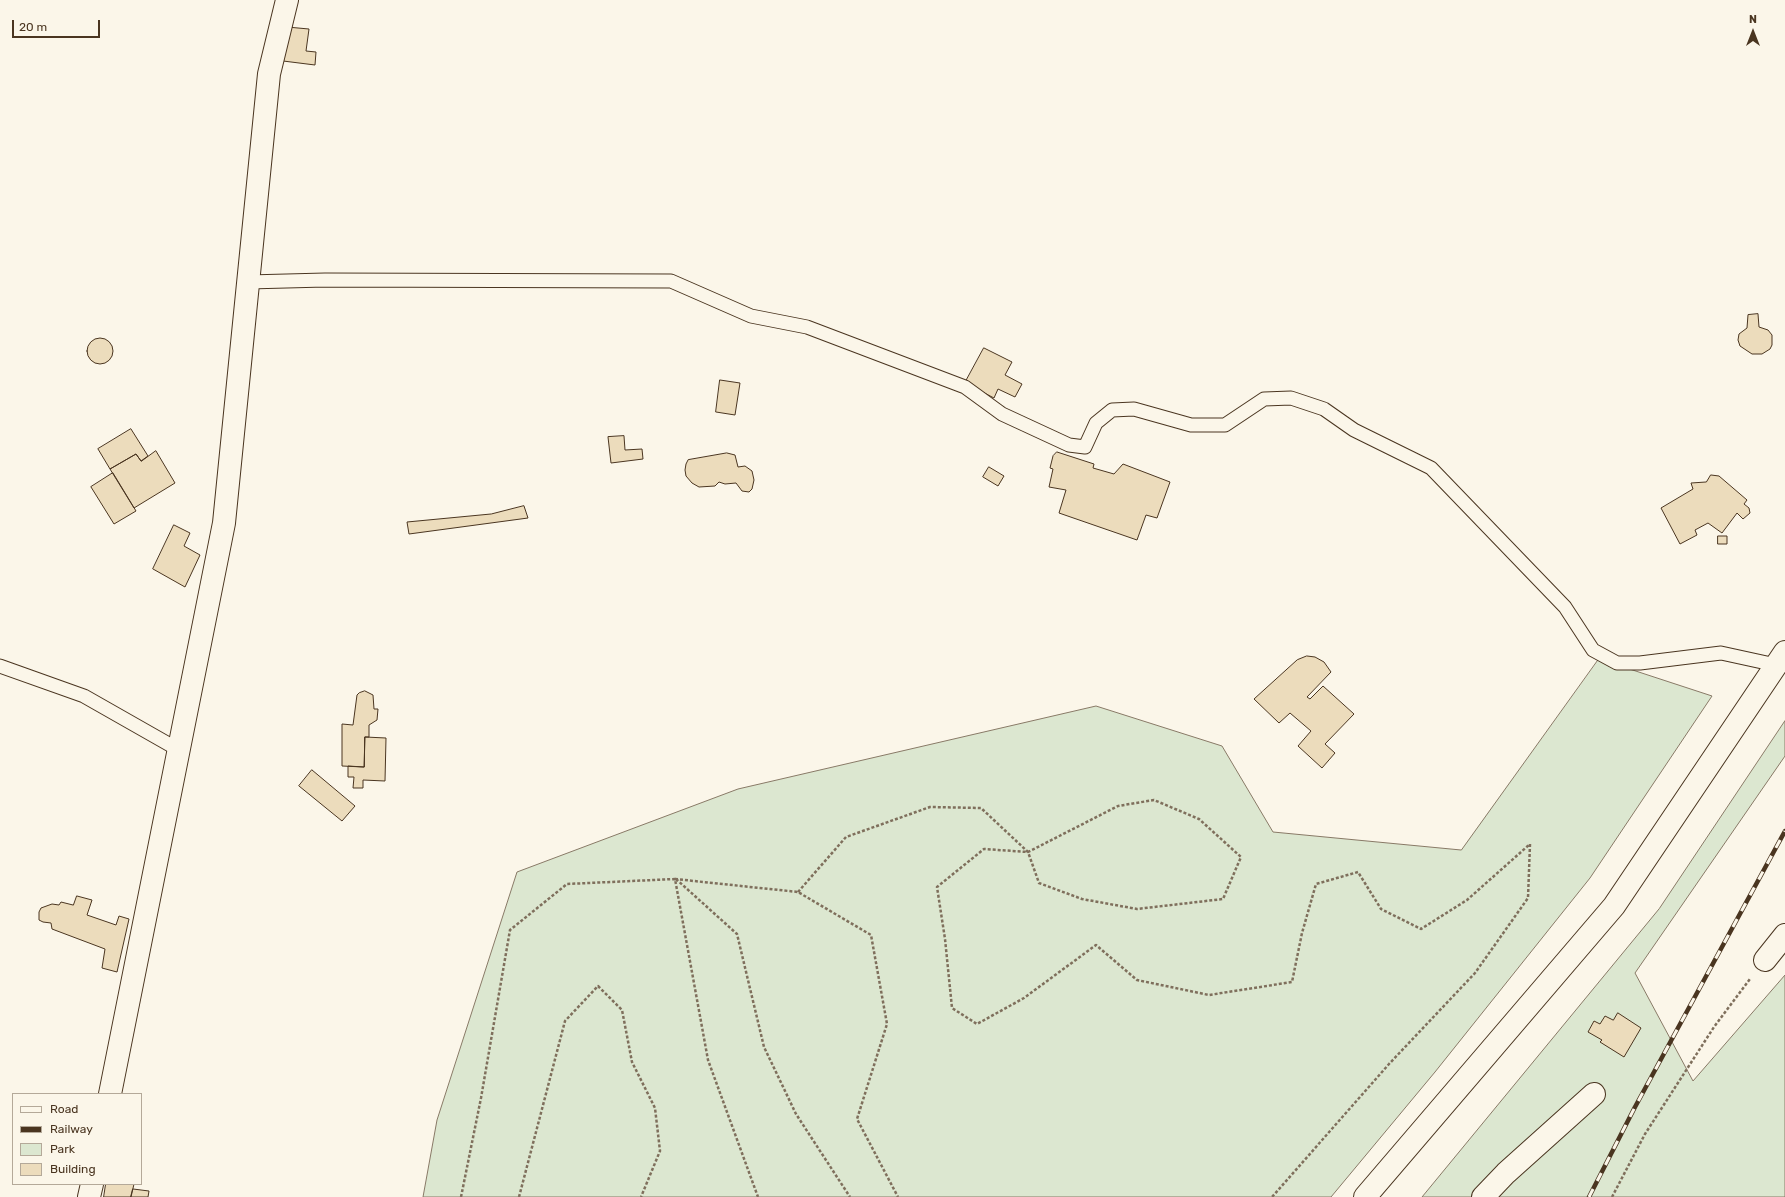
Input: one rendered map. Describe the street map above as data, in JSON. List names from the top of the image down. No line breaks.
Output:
{"legend":["Road","Railway","Park","Building"],"scale_bar":"20 m","north":"top"}
